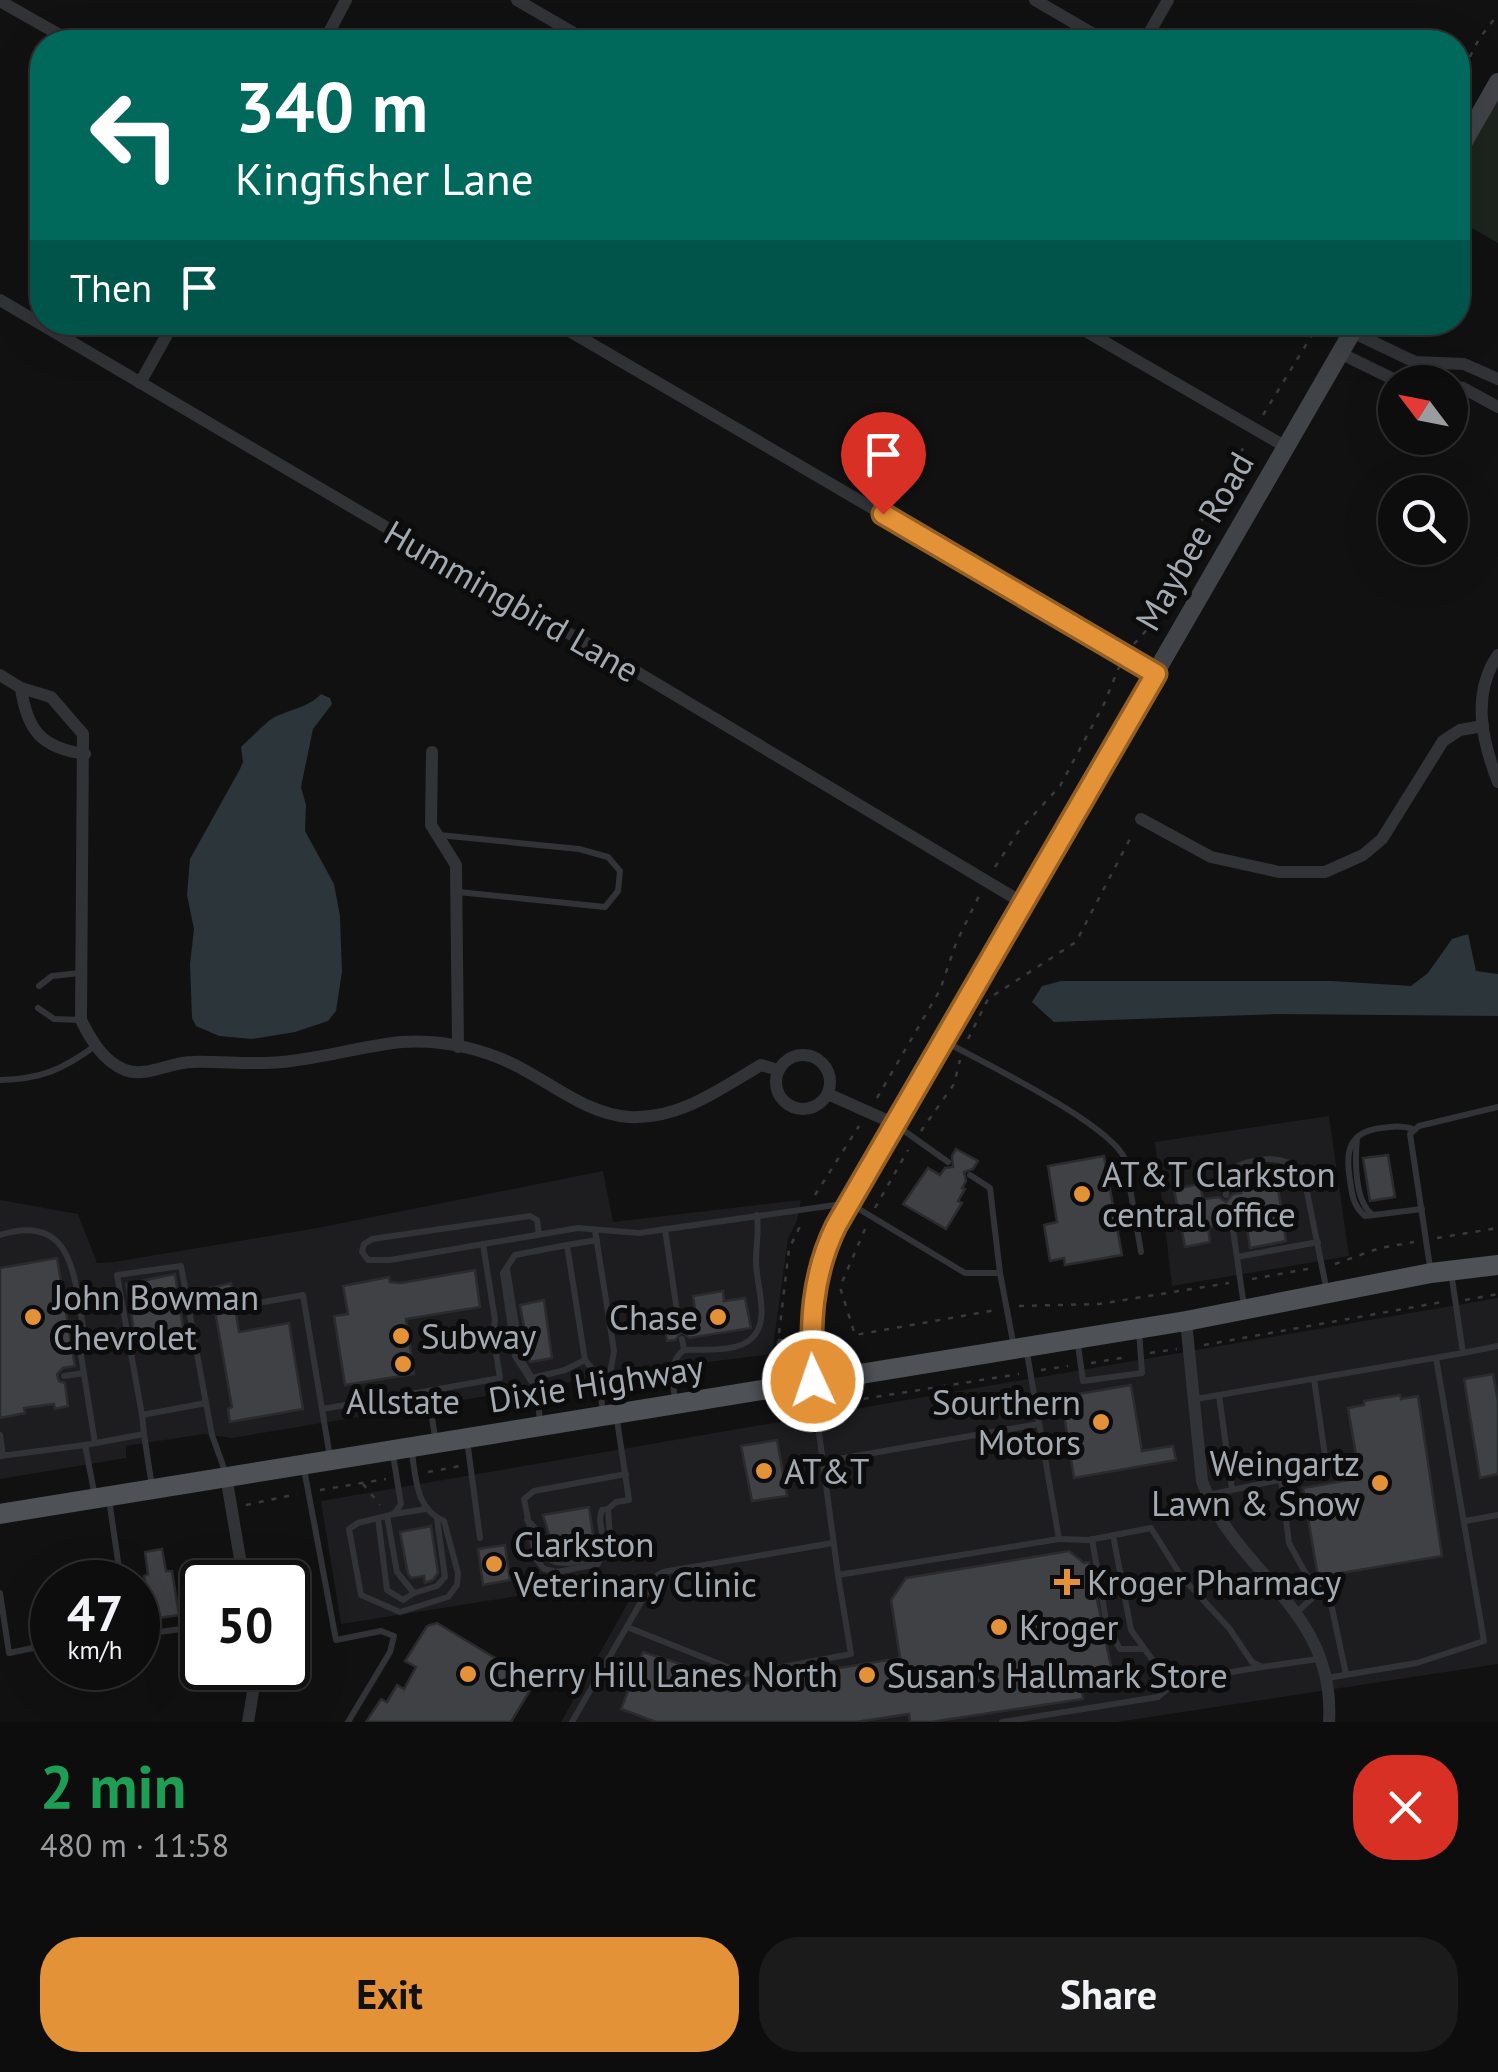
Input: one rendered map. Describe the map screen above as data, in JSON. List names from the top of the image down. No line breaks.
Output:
{"streets":{"main road":["Maybee Road","Dixie Highway"],"street":["Hummingbird Lane"]},"crossings":[["Maybee Road","Hummingbird Lane"],["Maybee Road","Dixie Highway"]],"places":{"other":["AT&T Clarkston central office","John Bowman Chevrolet","Chase","Subway","Allstate","Sourthern Motors","AT&T","Weingartz Lawn & Snow","Clarkston Veterinary Clinic","Kroger","Cherry Hill Lanes North","Susan's Hallmark Store"],"health":["Kroger Pharmacy"]},"north":"top left","page":{"turn":["340 m","Kingfisher Lane"],"then":"Then","speed":"47 km/h","limit":"50","heading":["2 min","480 m · 11:58"],"buttons":["Exit","Share"]}}
